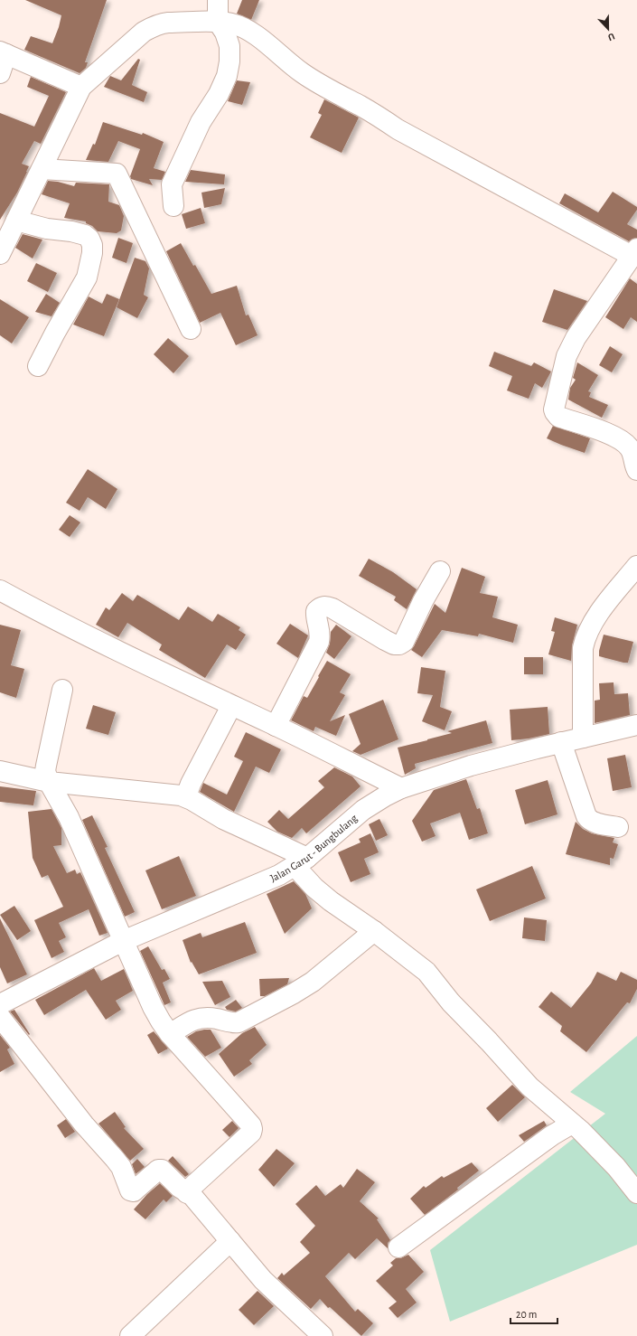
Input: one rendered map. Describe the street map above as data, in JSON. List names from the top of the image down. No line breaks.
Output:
{"streets":{"street":["Jalan Garut - Bungbulang"]},"scale_bar":"20 m","north":"bottom"}
